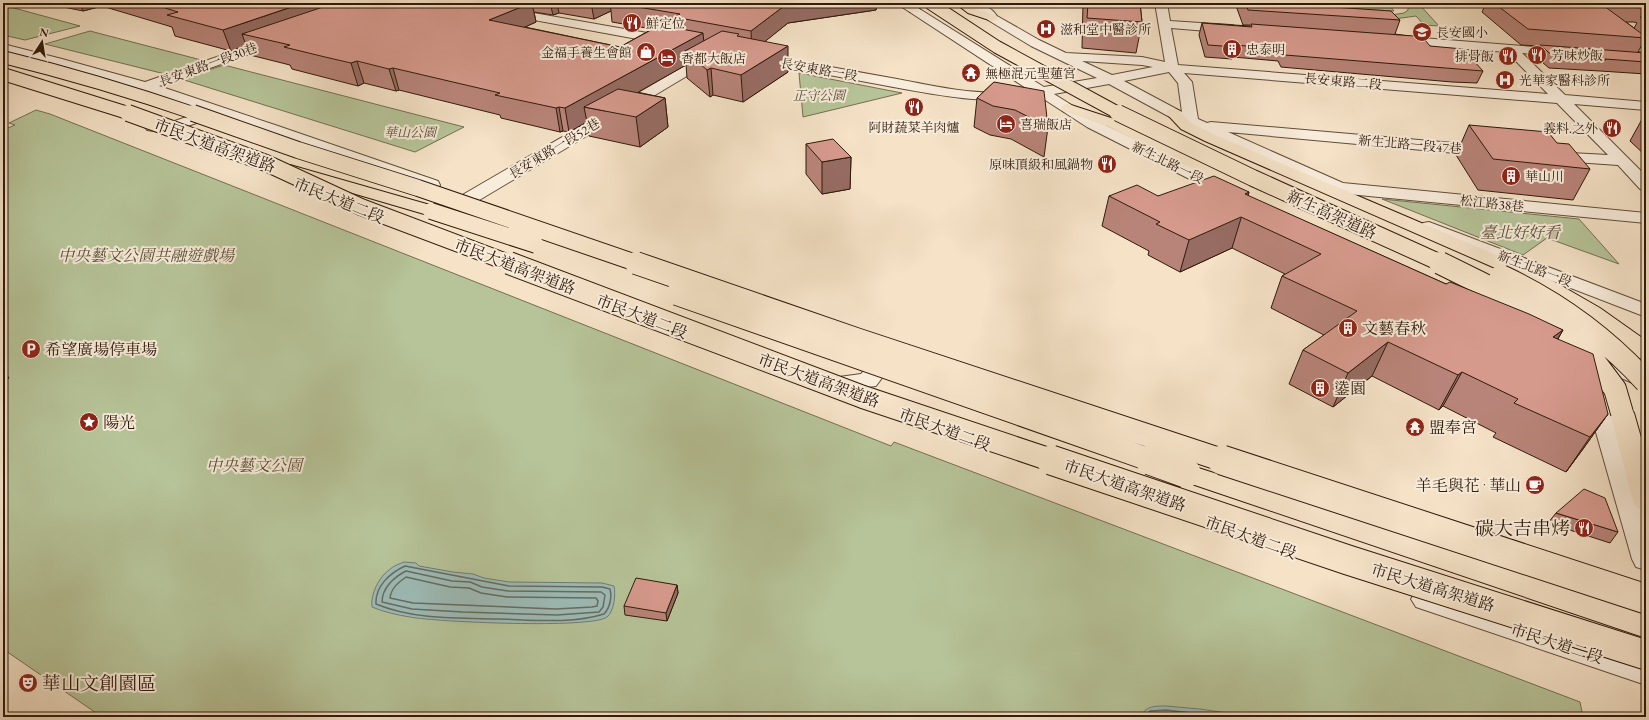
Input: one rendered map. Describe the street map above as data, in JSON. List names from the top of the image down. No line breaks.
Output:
{"streets":{"highway":["市民大道高架道路","新生高架道路"],"street":["長安東路一段30巷","長安東路一段","長安東路二段","新生北路一段47巷","長安東路一段52巷","新生北路一段","市民大道二段","松江路38巷"]},"crossings":[["長安東路一段","長安東路二段"],["長安東路一段","新生北路一段"],["長安東路二段","新生北路一段"],["新生北路一段47巷","新生北路一段"],["新生北路一段","松江路38巷"]],"parks":["正守公園","華山公園","臺北好好看","中央藝文公園共融遊戲場","中央藝文公園"],"places":{"restaurant":["鮮定位","芳味炒飯","排骨飯","阿財蔬菜羊肉爐","義料.之外","原味頂級和風鍋物","碳大吉串烤"],"hospital":["滋和堂中醫診所","光華家醫科診所"],"school or university":["長安國小"],"building":["忠泰明","華山川","文藝春秋","鍌園"],"shop":["金福手養生會館"],"hotel":["香都大飯店","喜瑞飯店"],"temple":["無極混元聖蓮宮","盟奉宮"],"parking":["希望廣場停車場"],"place":["陽光"],"cafe":["羊毛與花 ‧ 華山"],"theatre":["華山文創園區"]},"north":"top"}
